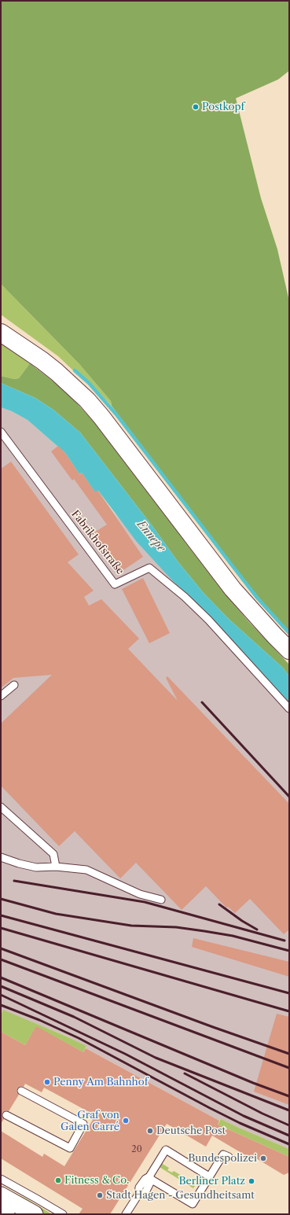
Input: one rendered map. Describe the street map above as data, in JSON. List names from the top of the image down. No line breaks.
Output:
{"streets":{"lane":["Fabrikhofstraße"]},"water":["Ennepe"],"places":["Postkopf","Penny Am Bahnhof","Graf von Galen Carré","Deutsche Post","Bundespolizei","Fitness & Co.","Berliner Platz","Stadt Hagen - Gesundheitsamt"],"house_numbers":["20"]}
